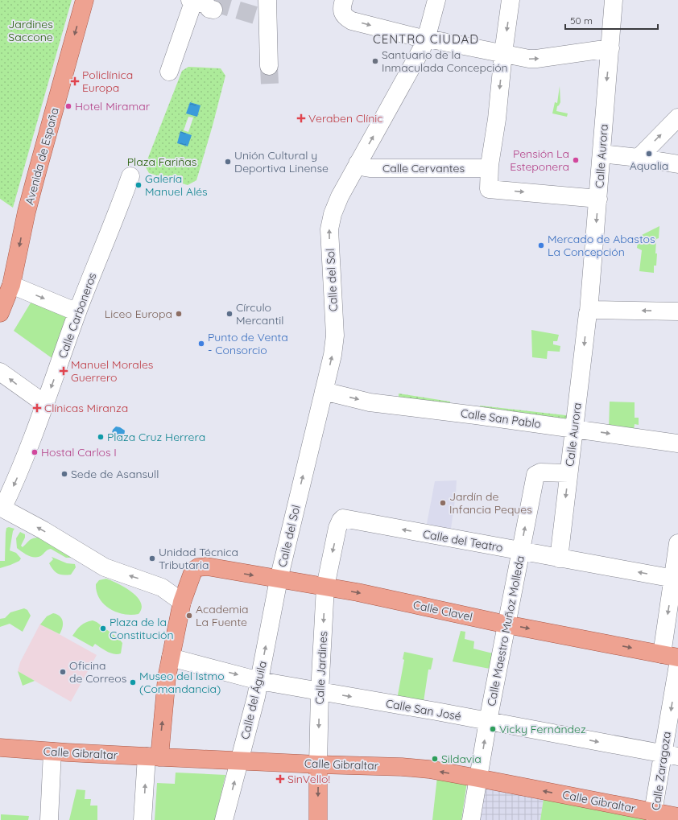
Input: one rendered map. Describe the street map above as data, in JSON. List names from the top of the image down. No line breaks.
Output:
{"streets":{"main road":["Avenida de España","Calle Clavel","Calle Jardines","Calle Gibraltar"],"street":["Calle Aurora","Calle Cervantes","Calle del Sol","Calle Carboneros","Calle San Pablo","Calle del Teatro","Calle Maestro Muñoz Molleda","Calle del Águila","Calle San José","Calle Zaragoza"]},"crossings":[["Calle Aurora","Calle San Pablo"],["Calle Aurora","Calle del Teatro"],["Calle Aurora","Calle Maestro Muñoz Molleda"],["Calle Cervantes","Calle del Sol"],["Calle del Sol","Calle San Pablo"],["Calle del Sol","Calle Clavel"],["Calle del Sol","Calle del Águila"],["Calle del Teatro","Calle Maestro Muñoz Molleda"],["Calle del Teatro","Calle Jardines"],["Calle del Teatro","Calle Zaragoza"],["Calle Clavel","Calle Maestro Muñoz Molleda"],["Calle Clavel","Calle Jardines"],["Calle Clavel","Calle del Águila"],["Calle Clavel","Calle Zaragoza"],["Calle Maestro Muñoz Molleda","Calle San José"],["Calle Maestro Muñoz Molleda","Calle Gibraltar"],["Calle Jardines","Calle San José"],["Calle Jardines","Calle Gibraltar"],["Calle del Águila","Calle San José"],["Calle del Águila","Calle Gibraltar"],["Calle San José","Calle Zaragoza"],["Calle Gibraltar","Calle Zaragoza"]],"one_way":["Avenida de España","Calle Aurora","Calle del Sol","Calle Carboneros","Calle San Pablo","Calle del Teatro","Calle Clavel","Calle Maestro Muñoz Molleda","Calle Jardines","Calle del Águila","Calle San José","Calle Gibraltar","Calle Zaragoza"],"districts":["CENTRO CIUDAD"],"parks":["Jardines Saccone","Plaza Fariñas"],"places":{"other":["Santuario de la Inmaculada Concepción","Hotel Miramar","Aqualia","Pensión La Esteponera","Unión Cultural y Deportiva Linense","Galería Manuel Alés","Mercado de Abastos La Concepción","Liceo Europa","Círculo Mercantil","Punto de Venta - Consorcio","Plaza Cruz Herrera","Hostal Carlos I","Sede de Asansull","Jardín de Infancia Peques","Unidad Técnica Tributaria","Academia La Fuente","Plaza de la Constitución","Oficina de Correos","Museo del Istmo (Comandancia)","Vicky Fernández","Sildavia"],"health":["Policlínica Europa","Veraben Clínic","Manuel Morales Guerrero","Clínicas Miranza","SinVello!"]},"scale_bar":"50 m"}
